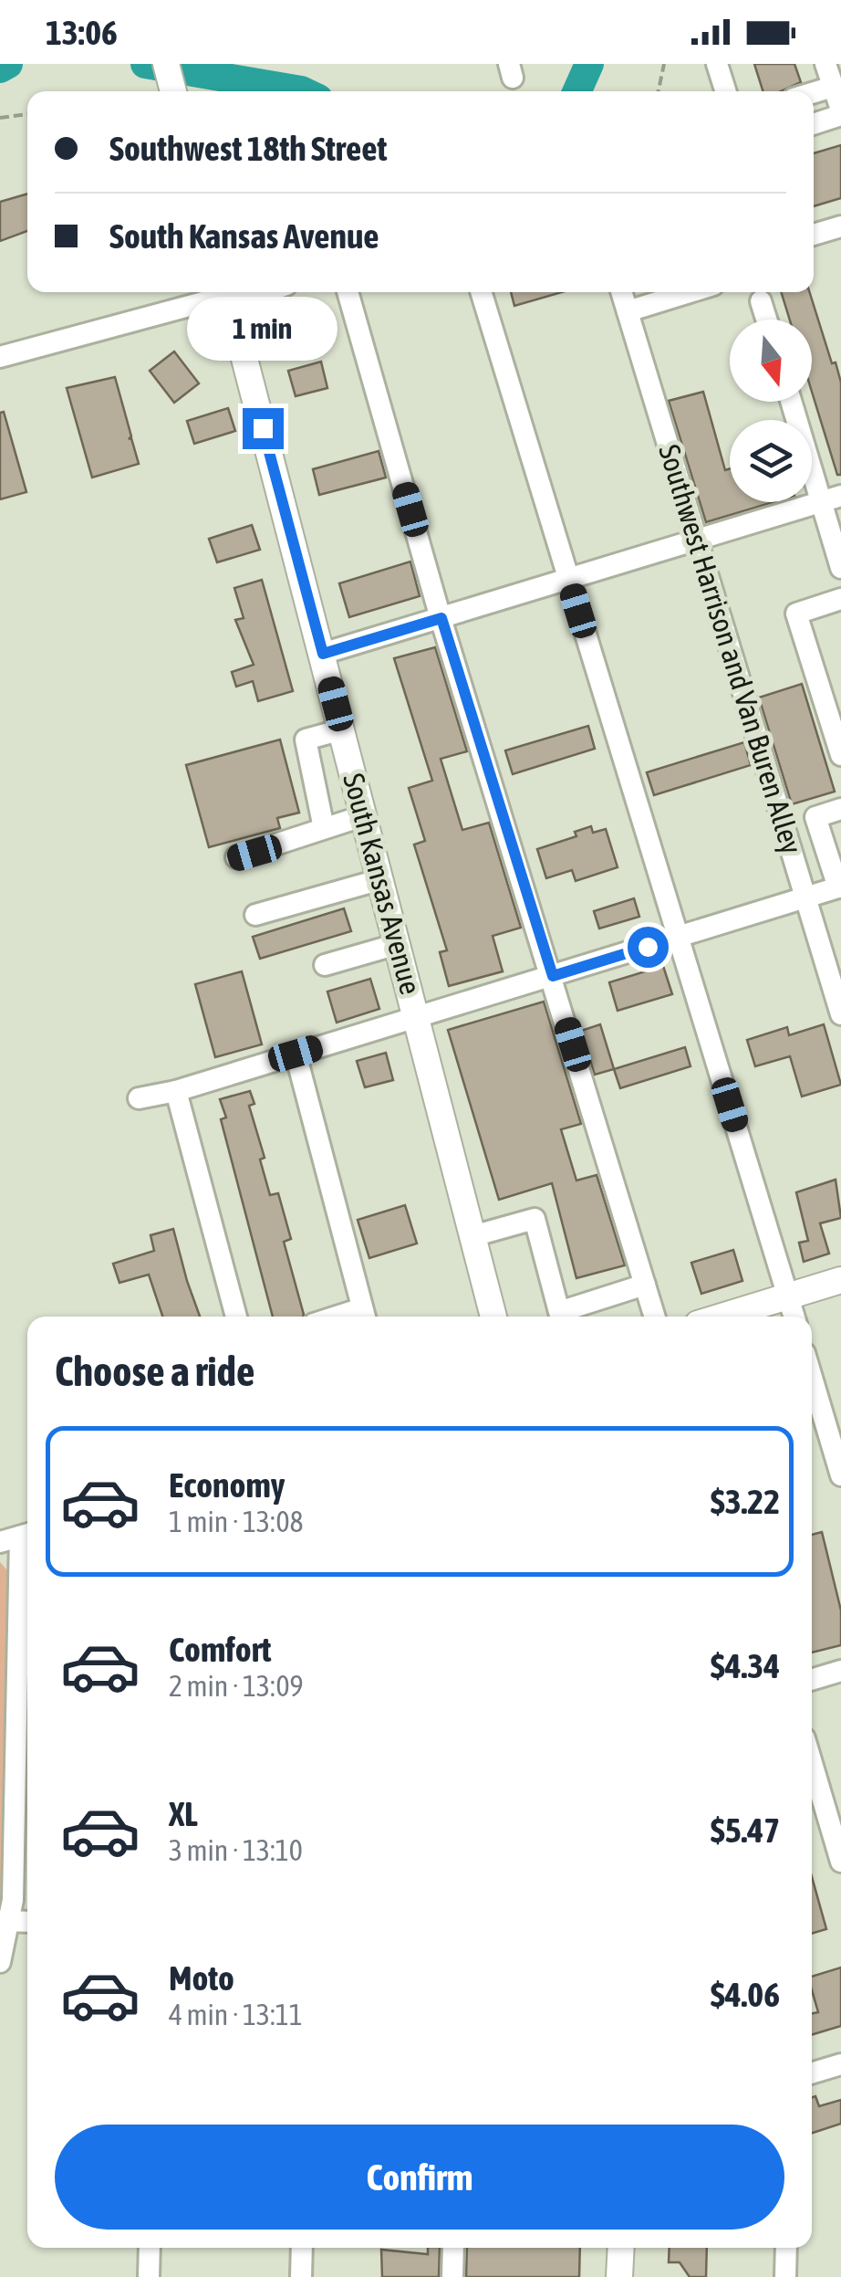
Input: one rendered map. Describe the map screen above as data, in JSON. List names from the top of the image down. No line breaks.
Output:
{"streets":{"main road":["South Kansas Avenue"],"street":["Southwest Harrison and Van Buren Alley"]},"north":"bottom","page":{"status":"13:06","banner":["Southwest 18th Street","South Kansas Avenue"],"bubble":"1 min","heading":"Choose a ride","list":[{"name":"Economy","note":"1 min · 13:08","value":"$3.22"},{"name":"Comfort","note":"2 min · 13:09","value":"$4.34"},{"name":"XL","note":"3 min · 13:10","value":"$5.47"},{"name":"Moto","note":"4 min · 13:11","value":"$4.06"}],"buttons":"Confirm"}}
